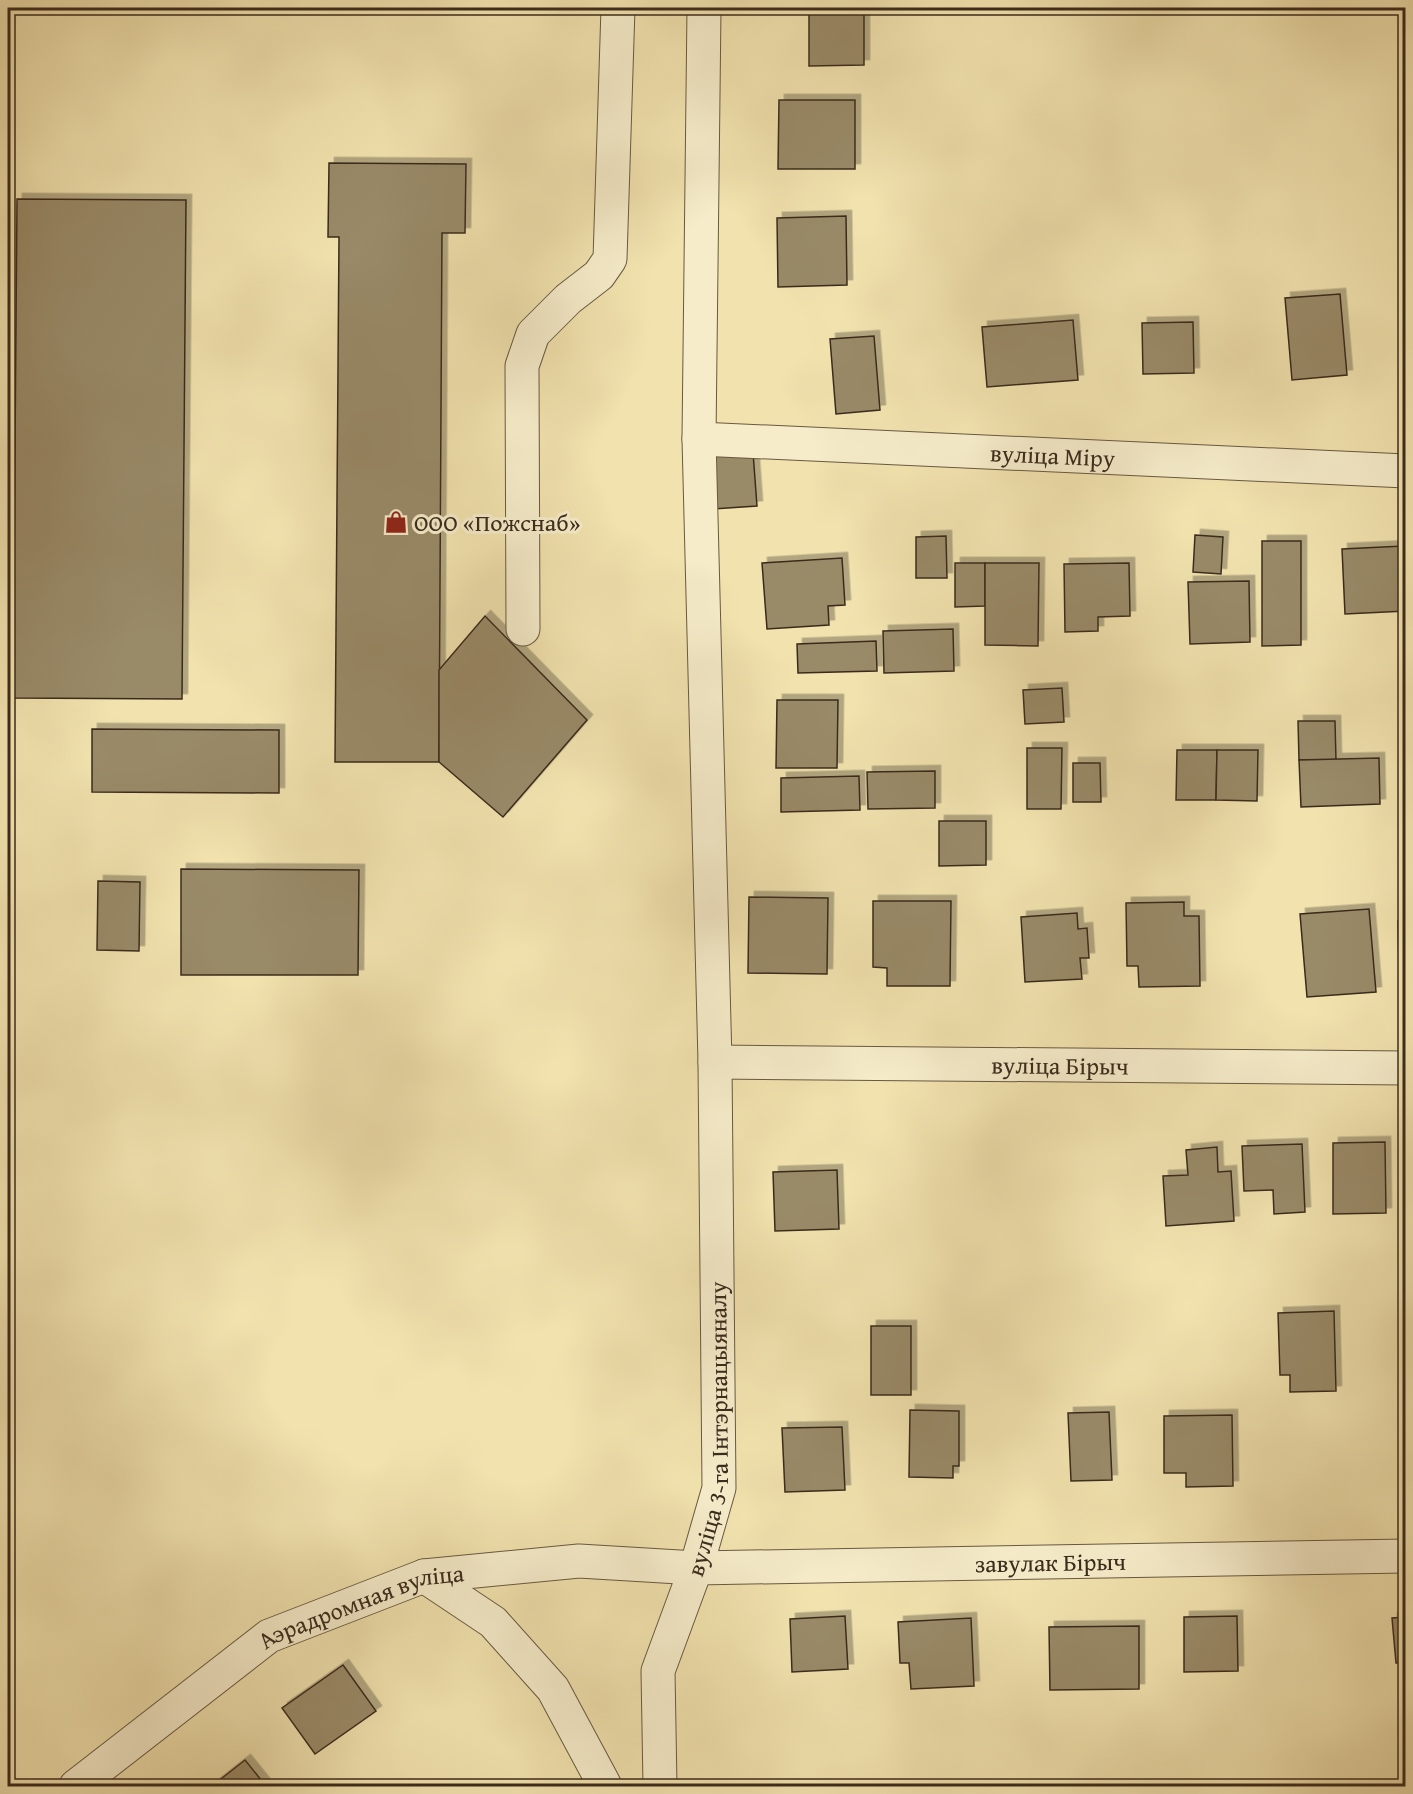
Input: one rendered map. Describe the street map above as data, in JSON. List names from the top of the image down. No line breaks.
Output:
{"streets":{"street":["вуліца Міру","вуліца Бірыч","вуліца 3-га Інтэрнацыяналу","завулак Бірыч","Аэрадромная вуліца"]},"crossings":[["вуліца Міру","вуліца 3-га Інтэрнацыяналу"],["вуліца Бірыч","вуліца 3-га Інтэрнацыяналу"],["вуліца 3-га Інтэрнацыяналу","завулак Бірыч"],["вуліца 3-га Інтэрнацыяналу","Аэрадромная вуліца"],["завулак Бірыч","Аэрадромная вуліца"]],"places":{"shop":["ООО «Пожснаб»"]}}
